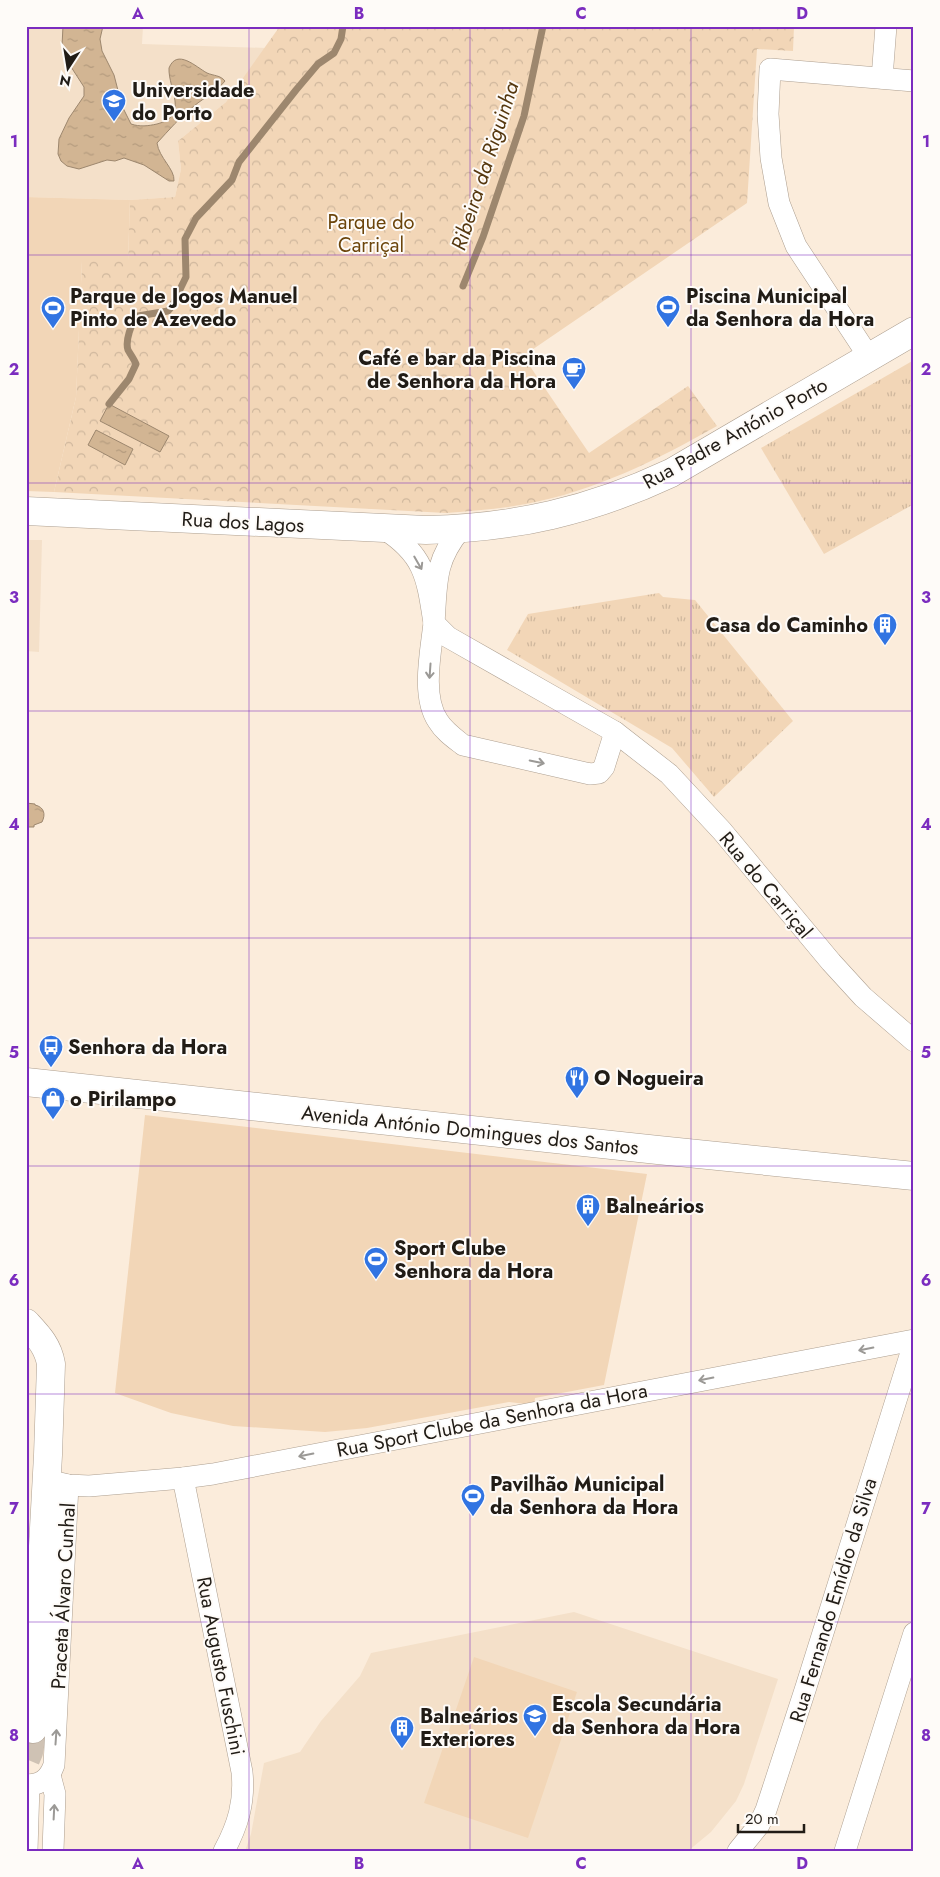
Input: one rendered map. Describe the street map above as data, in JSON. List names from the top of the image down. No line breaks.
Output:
{"streets":{"street":["Rua Padre António Porto","Rua dos Lagos","Rua do Carriçal","Avenida António Domingues dos Santos","Rua Sport Clube da Senhora da Hora","Praceta Álvaro Cunhal","Rua Fernando Emídio da Silva","Rua Augusto Fuschini"]},"crossings":[["Rua Padre António Porto","Rua dos Lagos"],["Rua Sport Clube da Senhora da Hora","Praceta Álvaro Cunhal"],["Rua Sport Clube da Senhora da Hora","Rua Fernando Emídio da Silva"],["Rua Sport Clube da Senhora da Hora","Rua Augusto Fuschini"]],"one_way":["Rua Sport Clube da Senhora da Hora"],"water":["Ribeira da Riguinha"],"parks":["Parque do Carriçal"],"places":{"school or university":["Universidade do Porto","Escola Secundária da Senhora da Hora"],"sports":["Piscina Municipal da Senhora da Hora","Parque de Jogos Manuel Pinto de Azevedo","Sport Clube Senhora da Hora","Pavilhão Municipal da Senhora da Hora"],"cafe":["Café e bar da Piscina de Senhora da Hora"],"building":["Casa do Caminho","Balneários","Balneários Exteriores"],"bus stop":["Senhora da Hora"],"restaurant":["O Nogueira"],"shop":["o Pirilampo"]},"scale_bar":"20 m","north":"bottom","grid":{"columns":["A","B","C","D"],"rows":["1","2","3","4","5","6","7","8"]}}
